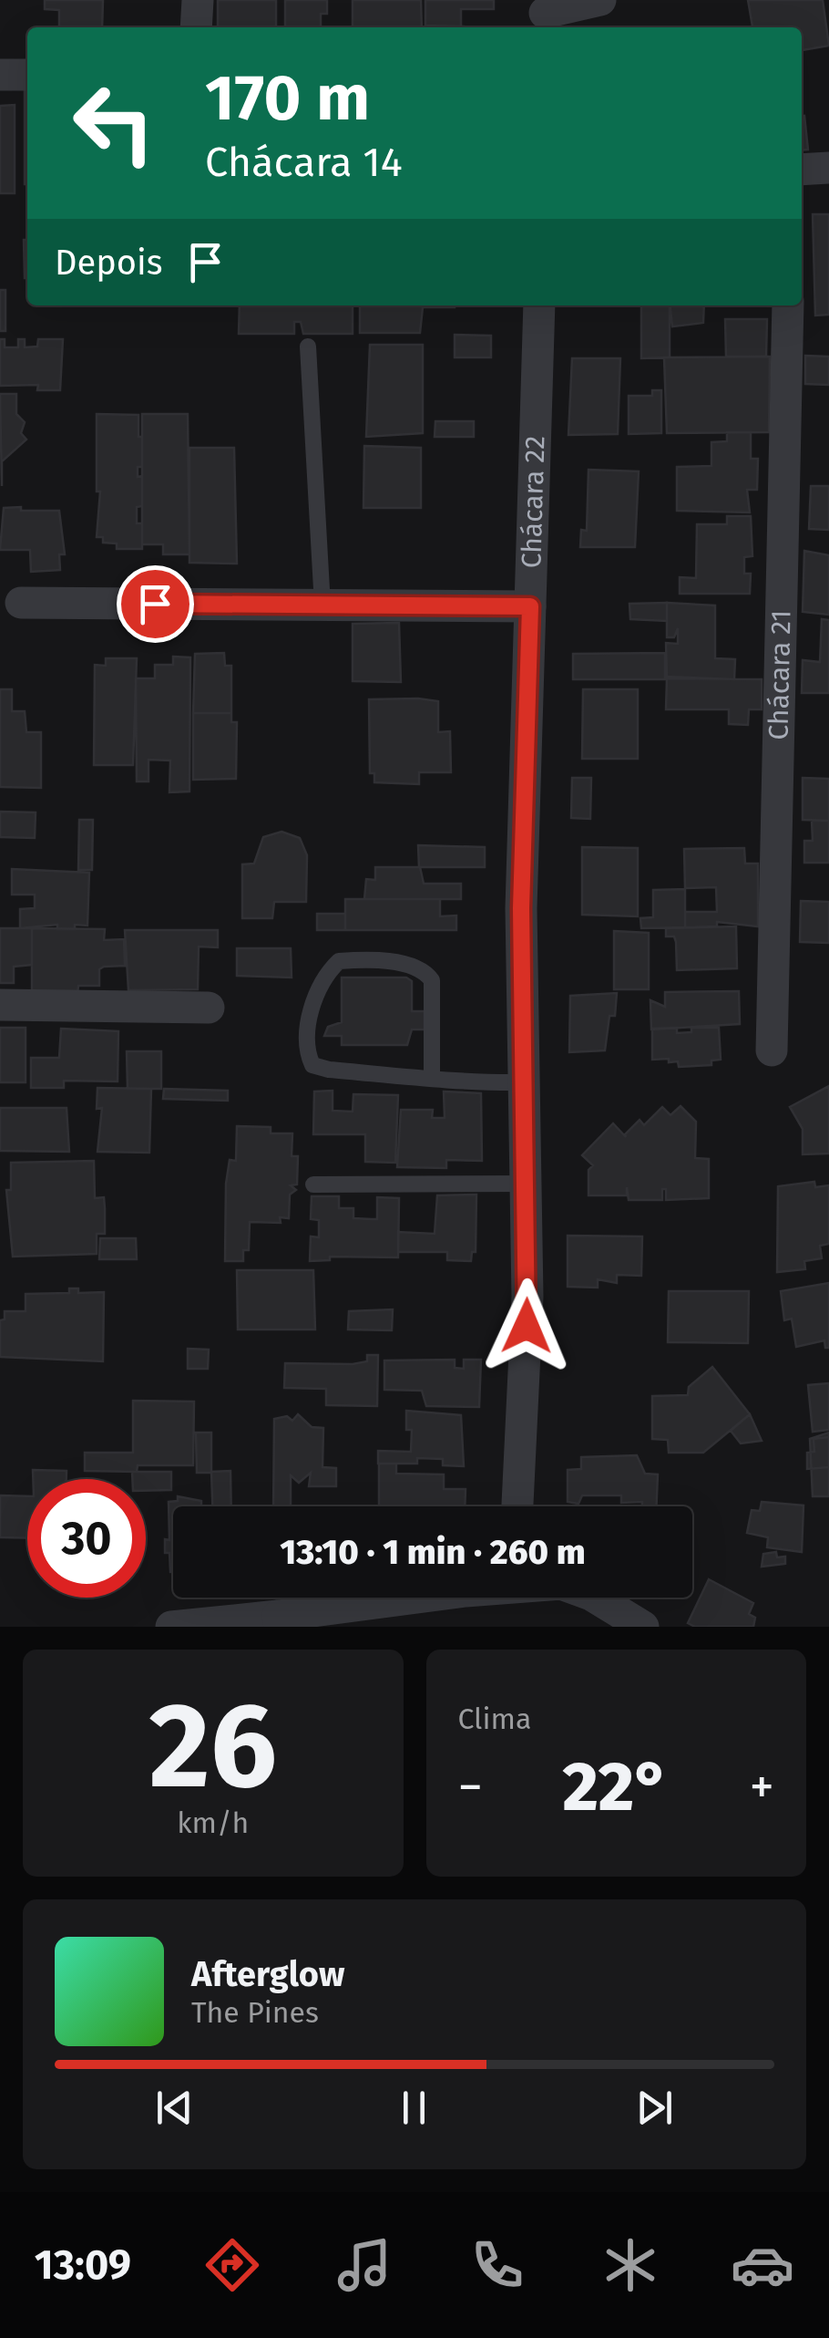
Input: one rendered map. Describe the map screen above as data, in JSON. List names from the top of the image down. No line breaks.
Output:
{"streets":{"street":["Chácara 22","Chácara 21"]},"page":{"turn":["170 m","Chácara 14"],"then":"Depois","limit":"30","trip":"13:10 · 1 min · 260 m","tile":[["26","km/h"],"Clima"],"heat":["−","22°","+"],"song":["Afterglow","The Pines"],"tabs":"13:09"}}
